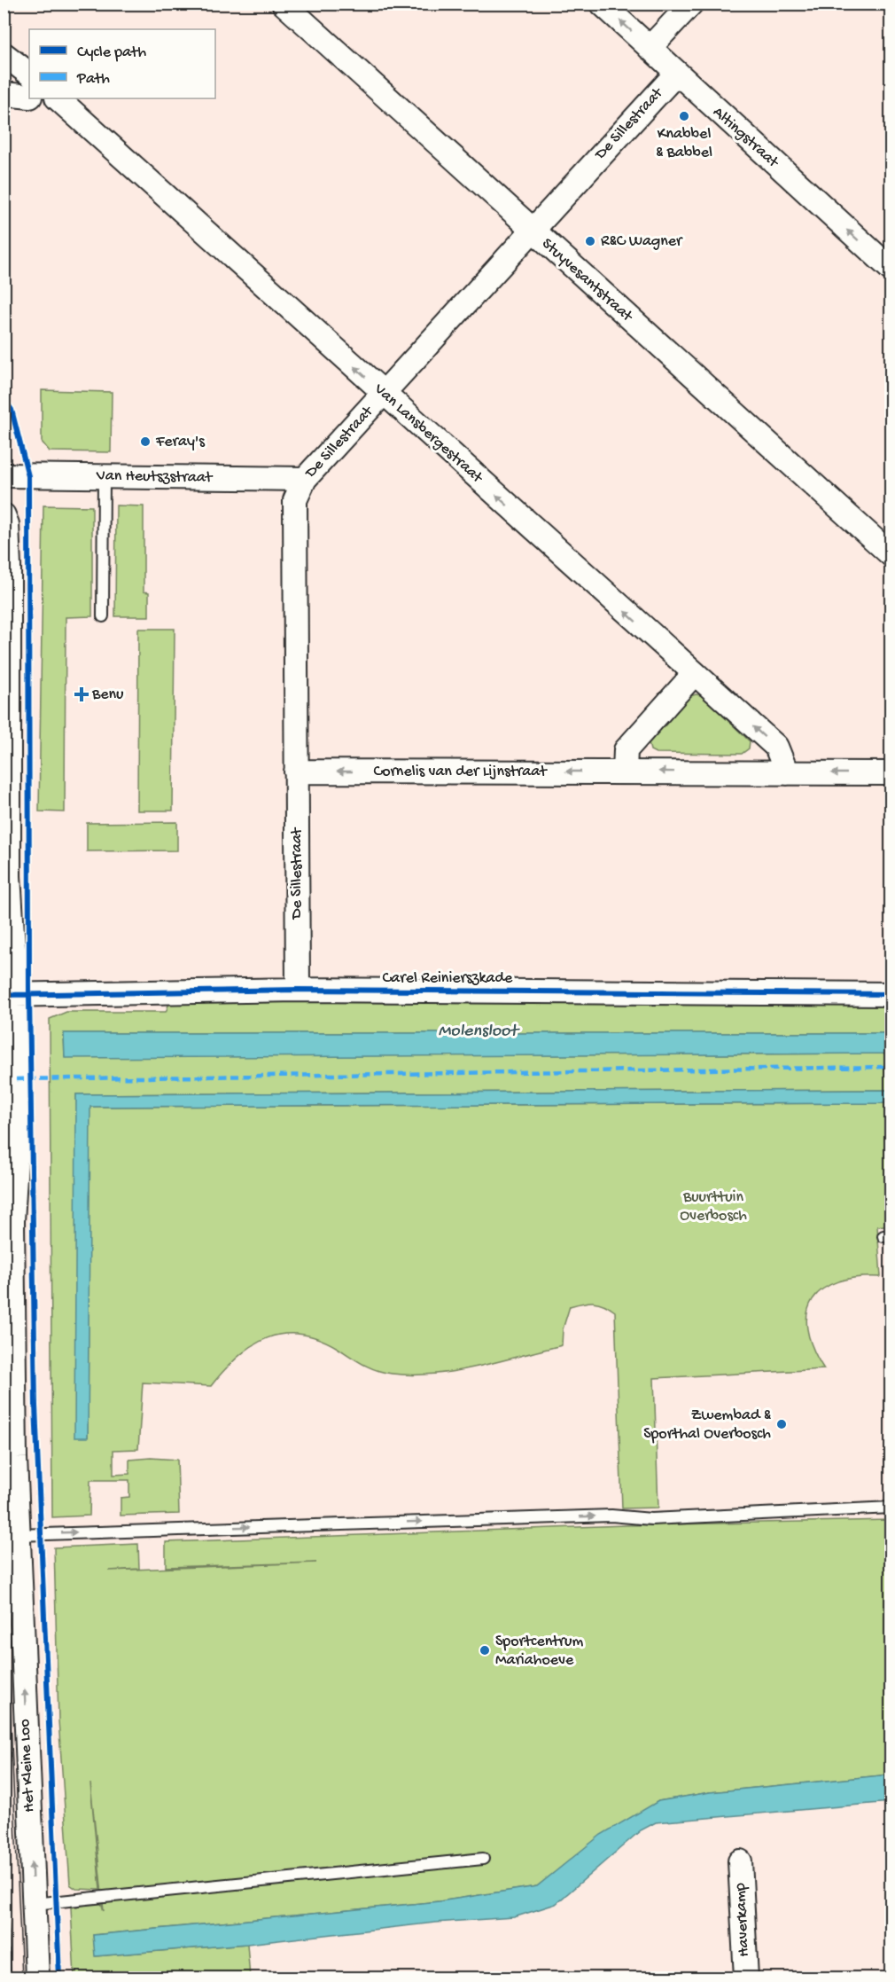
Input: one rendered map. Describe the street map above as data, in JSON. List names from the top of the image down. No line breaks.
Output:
{"streets":{"street":["De Sillestraat","Altingstraat","Stuyvesantstraat","Van Lansbergestraat","Van Heutszstraat","Cornelis van der Lijnstraat","Carel Reinierszkade","Het Kleine Loo","Haverkamp"]},"crossings":[["De Sillestraat","Altingstraat"],["De Sillestraat","Stuyvesantstraat"],["De Sillestraat","Van Lansbergestraat"],["De Sillestraat","Van Heutszstraat"],["De Sillestraat","Cornelis van der Lijnstraat"],["De Sillestraat","Carel Reinierszkade"],["Van Lansbergestraat","Cornelis van der Lijnstraat"],["Carel Reinierszkade","Het Kleine Loo"]],"one_way":["Altingstraat","Van Lansbergestraat","Cornelis van der Lijnstraat"],"water":["Molensloot"],"parks":["Buurttuin Overbosch"],"places":{"other":["Knabbel & Babbel","R&C Wagner","Feray's","Zwembad & Sporthal Overbosch","Sportcentrum Mariahoeve"],"health":["Benu"]},"legend":["Cycle path","Path"]}
